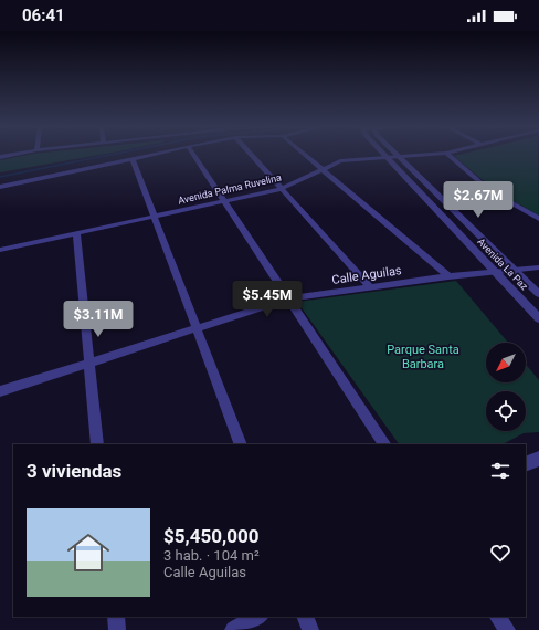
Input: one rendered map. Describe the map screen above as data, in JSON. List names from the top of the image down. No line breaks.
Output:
{"streets":{"street":["Avenida Palma Ruvelina","Avenida La Paz","Calle Aguilas"]},"crossings":[["Avenida Palma Ruvelina","Avenida La Paz"],["Avenida La Paz","Calle Aguilas"]],"parks":["Parque Santa Barbara"],"north":"bottom left","page":{"status":"06:41","price":["$2.67M","$5.45M","$3.11M"],"heading":"3 viviendas","list":[{"name":"$5,450,000","note":"3 hab. · 104 m² · Calle Aguilas"}]}}
